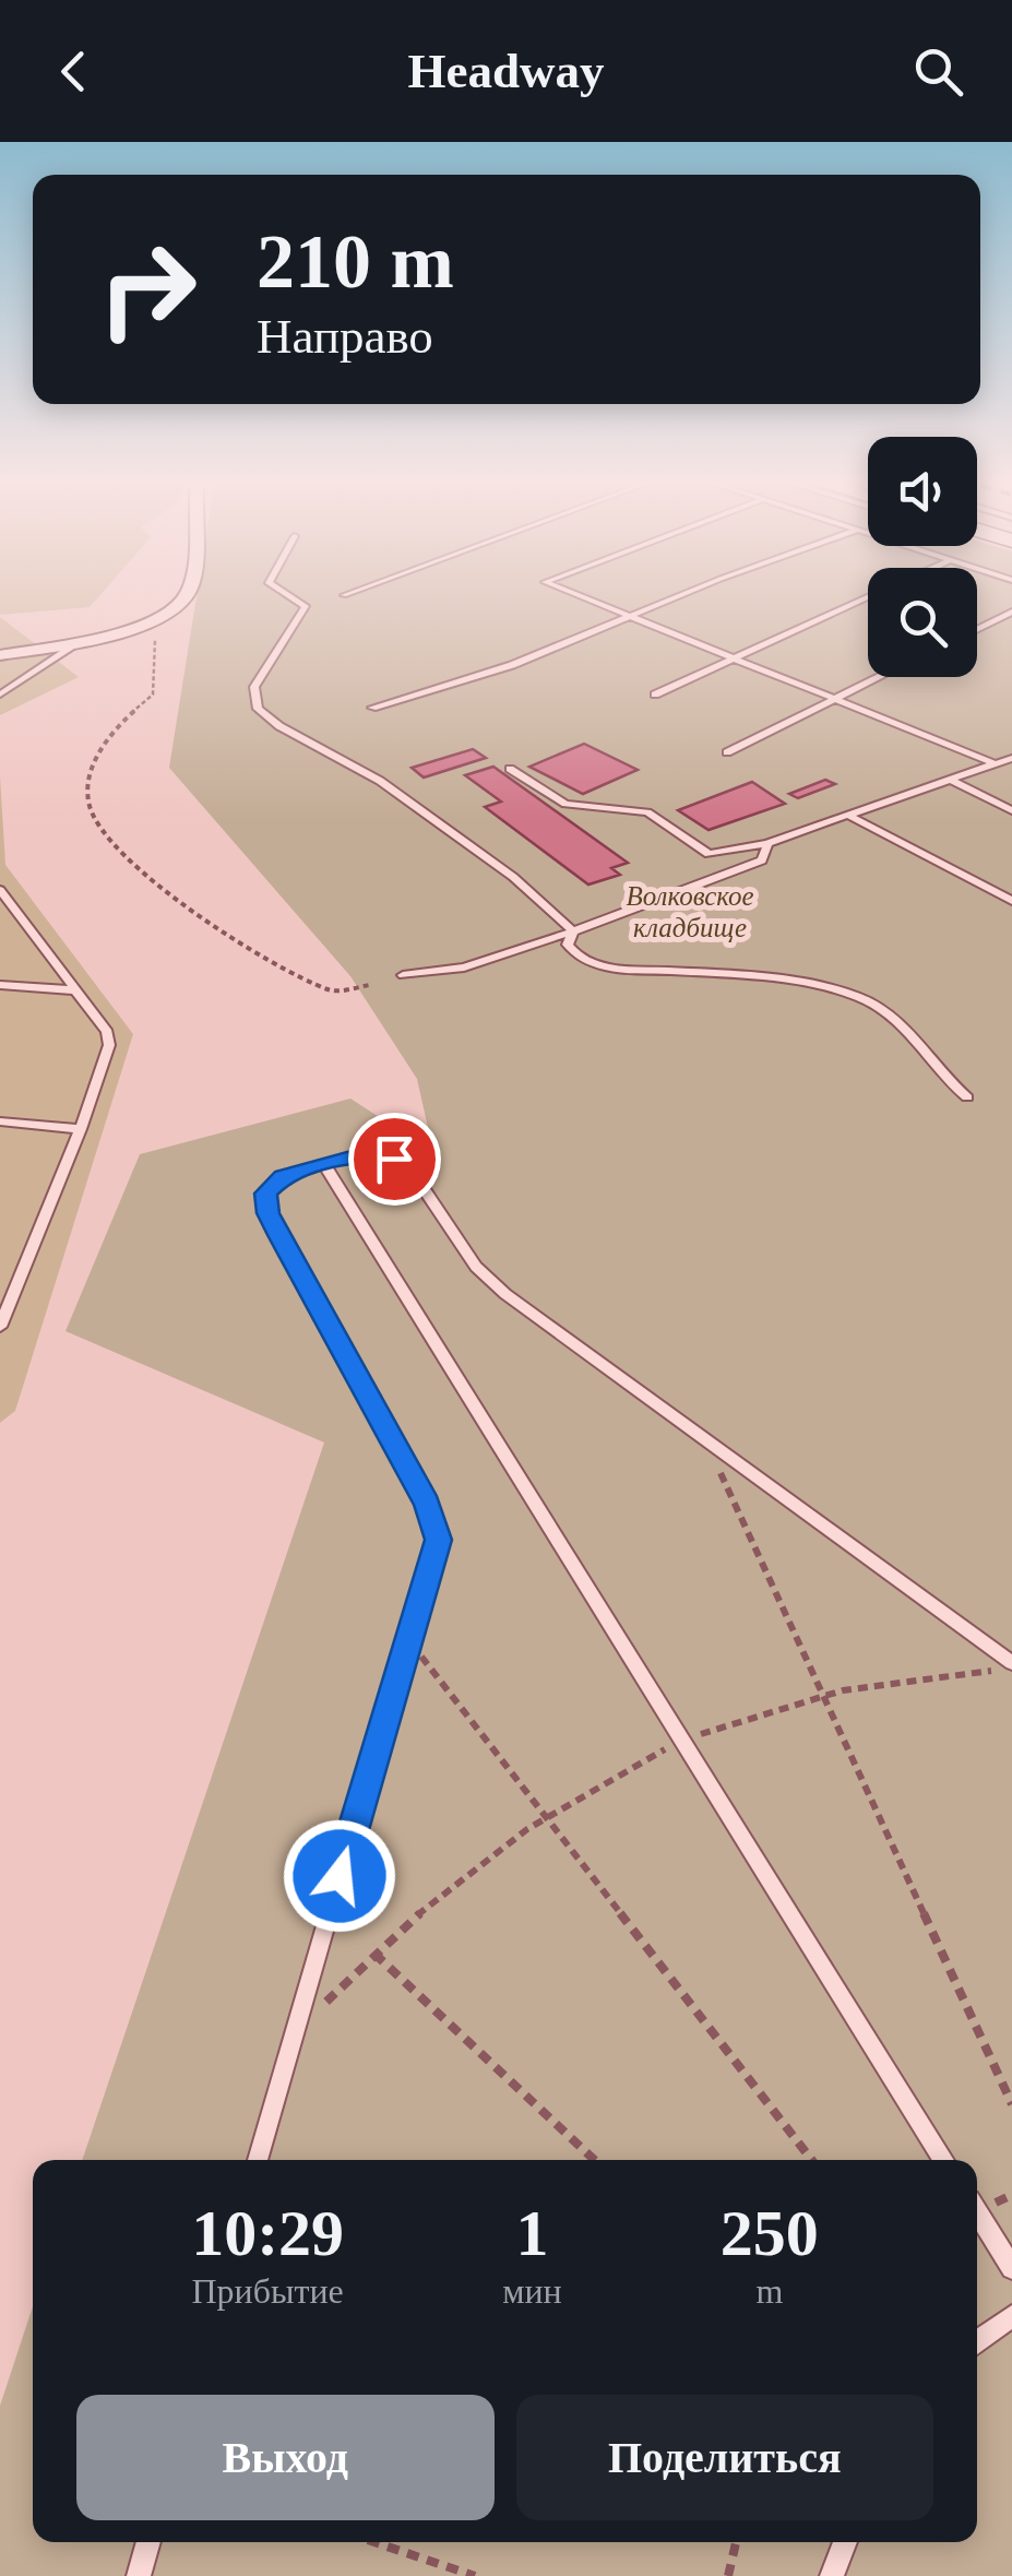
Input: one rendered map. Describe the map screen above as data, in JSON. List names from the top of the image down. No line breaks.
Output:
{"parks":["Волковское кладбище"],"page":{"header":"Headway","turn":["210 m","Направо"],"eta":["10:29","Прибытие","1","мин","250","m"],"buttons":["Выход","Поделиться"]}}
